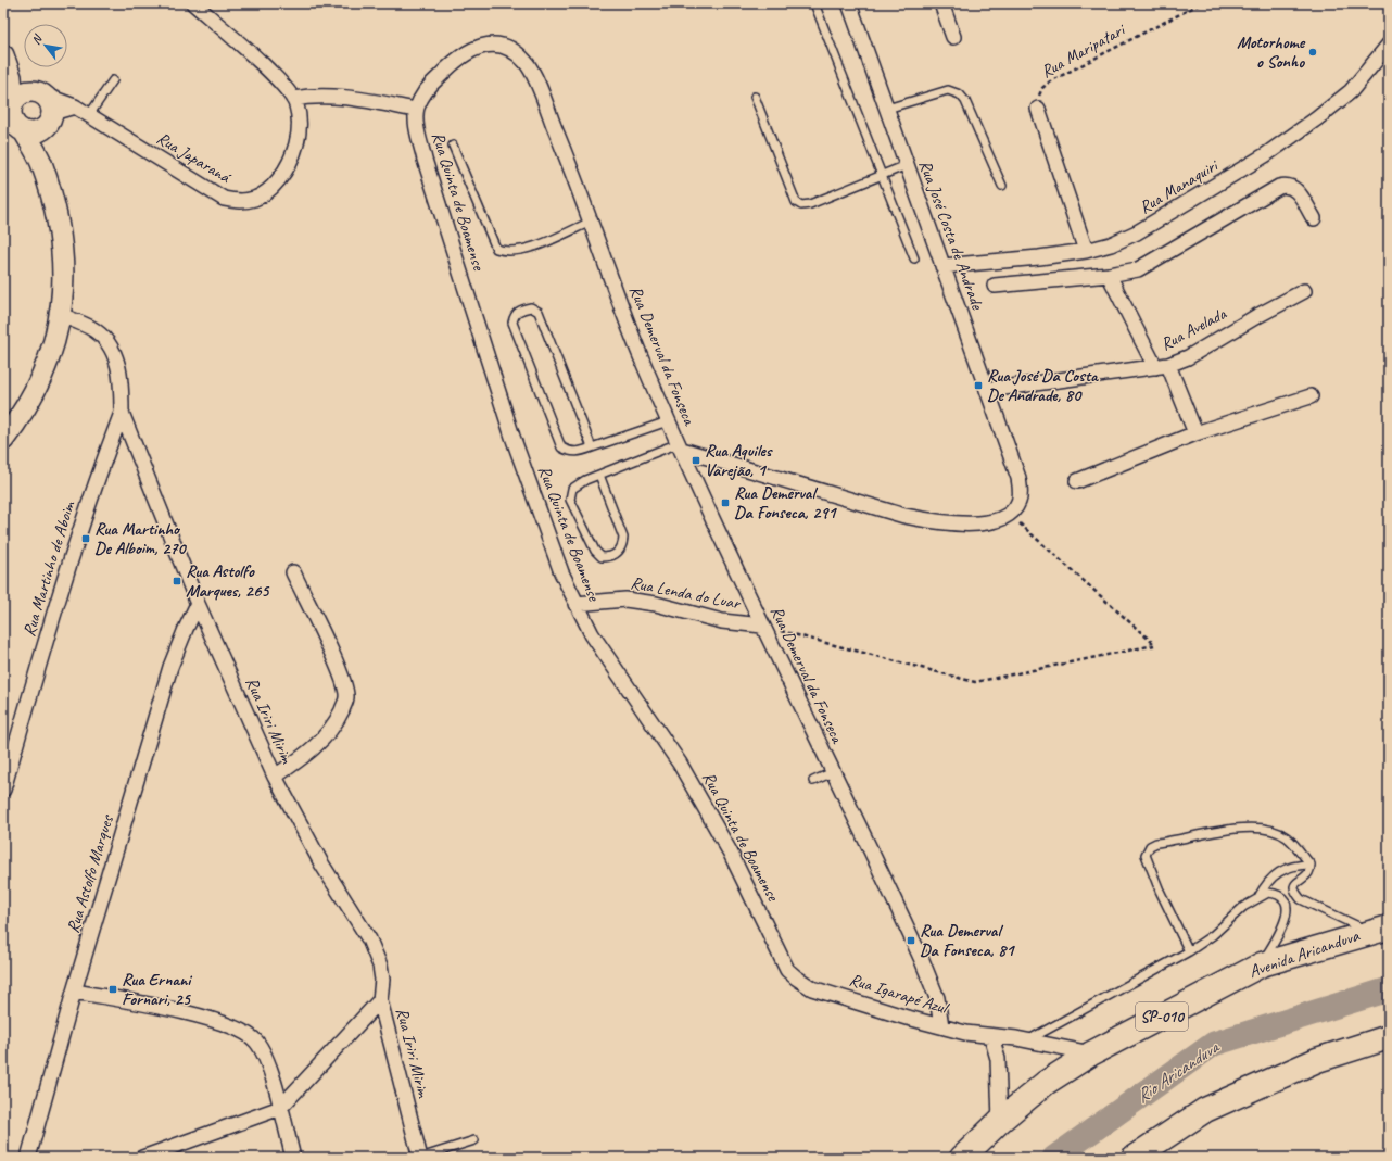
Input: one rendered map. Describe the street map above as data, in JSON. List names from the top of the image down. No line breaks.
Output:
{"streets":{"highway":["Avenida Aricanduva","SP-010"],"street":["Rua Japaraná","Rua Manaquiri","Rua Quinta de Boamense","Rua José Costa de Andrade","Rua Avelada","Rua Demerval da Fonseca","Rua Martinho de Aboim","Rua Lenda do Luar","Rua Iriri Mirim","Rua Astolfo Marques","Rua Igarapé Azul"],"path":["Rua Maripatari"]},"crossings":[["Rua Manaquiri","Rua José Costa de Andrade"],["Rua Quinta de Boamense","Rua Demerval da Fonseca"],["Rua Quinta de Boamense","Rua Lenda do Luar"],["Rua Quinta de Boamense","Rua Igarapé Azul"],["Rua José Costa de Andrade","Rua Avelada"],["Rua Demerval da Fonseca","Rua Lenda do Luar"],["Rua Demerval da Fonseca","Rua Igarapé Azul"],["Rua Martinho de Aboim","Rua Iriri Mirim"],["Rua Iriri Mirim","Rua Astolfo Marques"],["Avenida Aricanduva","Rua Igarapé Azul"]],"water":["Rio Aricanduva"],"places":{"other":["Motorhome o Sonho"],"transit":["Rua José Da Costa De Andrade, 80","Rua Aquiles Varejão, 1","Rua Demerval Da Fonseca, 291","Rua Martinho De Alboim, 270","Rua Astolfo Marques, 265","Rua Demerval Da Fonseca, 81","Rua Ernani Fornari, 25"]},"north":"top left"}
